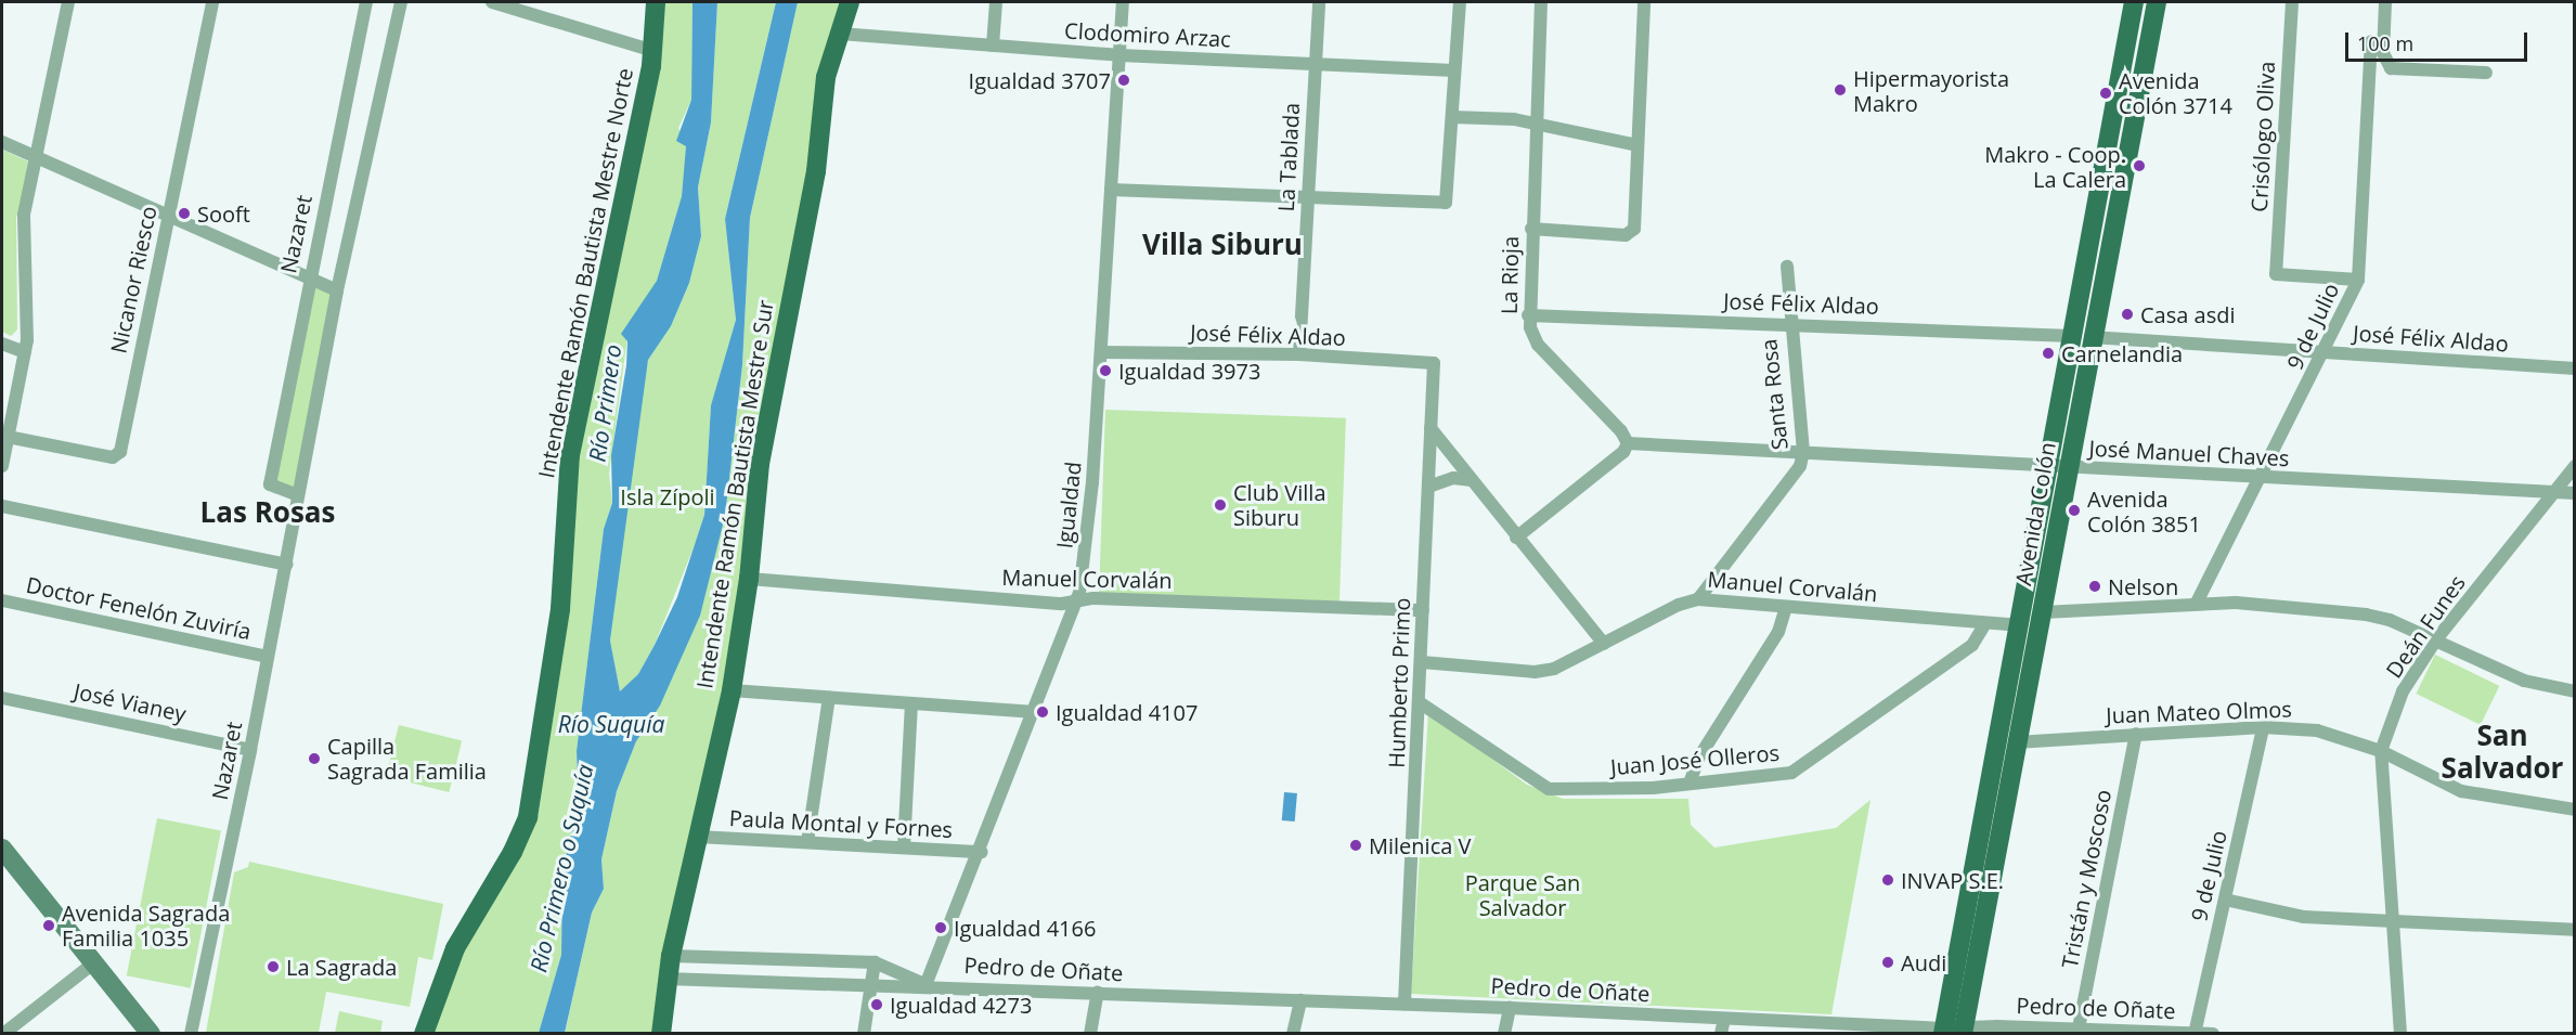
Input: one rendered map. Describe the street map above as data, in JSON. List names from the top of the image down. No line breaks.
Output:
{"streets":{"main road":["Intendente Ramón Bautista Mestre Norte","Intendente Ramón Bautista Mestre Sur","Avenida Colón"],"street":["Clodomiro Arzac","Crisólogo Oliva","La Tablada","Nazaret","La Rioja","Nicanor Riesco","José Félix Aldao","9 de Julio","Santa Rosa","José Manuel Chaves","Igualdad","Manuel Corvalán","Doctor Fenelón Zuviría","Deán Funes","Humberto Primo","José Vianey","Juan Mateo Olmos","Juan José Olleros","Paula Montal y Fornes","Tristán y Moscoso","Pedro de Oñate"]},"crossings":[["Clodomiro Arzac","La Tablada"],["Clodomiro Arzac","Intendente Ramón Bautista Mestre Sur"],["Clodomiro Arzac","Igualdad"],["Crisólogo Oliva","9 de Julio"],["La Tablada","José Félix Aldao"],["Nazaret","Doctor Fenelón Zuviría"],["Nazaret","José Vianey"],["La Rioja","José Félix Aldao"],["La Rioja","José Manuel Chaves"],["José Félix Aldao","9 de Julio"],["José Félix Aldao","Santa Rosa"],["José Félix Aldao","Igualdad"],["José Félix Aldao","Avenida Colón"],["José Félix Aldao","Humberto Primo"],["9 de Julio","José Manuel Chaves"],["9 de Julio","Juan Mateo Olmos"],["9 de Julio","Pedro de Oñate"],["Santa Rosa","José Manuel Chaves"],["Santa Rosa","Manuel Corvalán"],["José Manuel Chaves","Avenida Colón"],["José Manuel Chaves","Deán Funes"],["Intendente Ramón Bautista Mestre Sur","Manuel Corvalán"],["Intendente Ramón Bautista Mestre Sur","Paula Montal y Fornes"],["Intendente Ramón Bautista Mestre Sur","Pedro de Oñate"],["Igualdad","Manuel Corvalán"],["Igualdad","Paula Montal y Fornes"],["Igualdad","Pedro de Oñate"],["Avenida Colón","Manuel Corvalán"],["Avenida Colón","Juan Mateo Olmos"],["Avenida Colón","Pedro de Oñate"],["Manuel Corvalán","Humberto Primo"],["Manuel Corvalán","Juan José Olleros"],["Deán Funes","Juan Mateo Olmos"],["Humberto Primo","Juan José Olleros"],["Humberto Primo","Pedro de Oñate"],["Juan Mateo Olmos","Tristán y Moscoso"],["Tristán y Moscoso","Pedro de Oñate"]],"districts":["Villa Siburu","Las Rosas","San Salvador"],"water":["Río Primero","Río Suquía","Río Primero o Suquía"],"parks":["Isla Zípoli","Parque San Salvador"],"places":["Igualdad 3707","Hipermayorista Makro","Avenida Colón 3714","Makro - Coop. La Calera","Sooft","Casa asdi","Carnelandia","Igualdad 3973","Club Villa Siburu","Avenida Colón 3851","Nelson","Igualdad 4107","Capilla Sagrada Familia","Milenica V","INVAP S.E.","Avenida Sagrada Familia 1035","Igualdad 4166","Audi","La Sagrada","Igualdad 4273"],"scale_bar":"100 m"}
